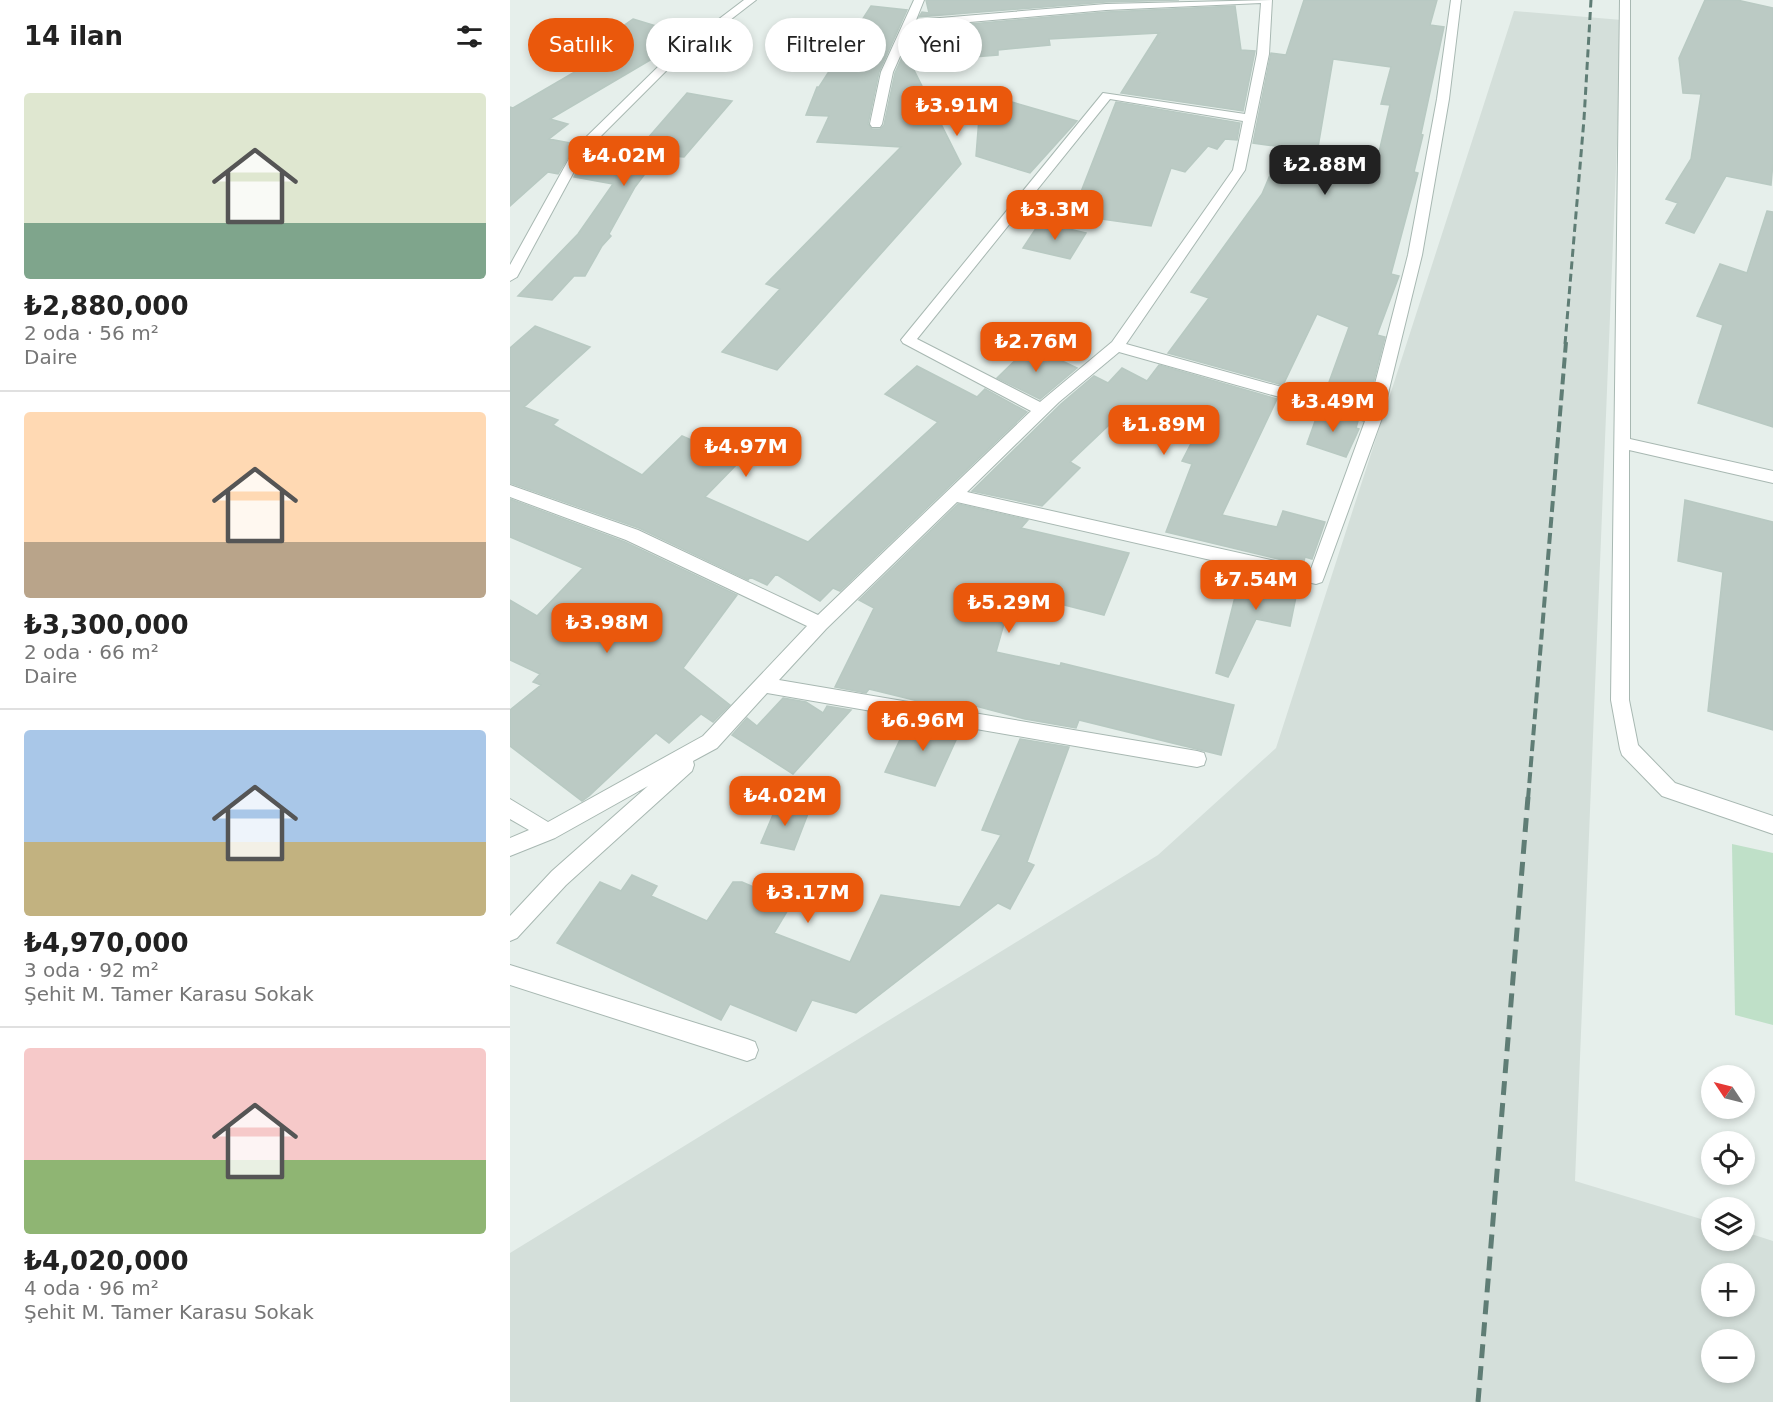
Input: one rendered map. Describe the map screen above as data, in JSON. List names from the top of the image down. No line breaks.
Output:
{"north":"top left","page":{"heading":"14 ilan","chip":["Satılık","Kiralık","Filtreler","Yeni"],"list":[{"name":"₺2,880,000","note":"2 oda · 56 m² · Daire"},{"name":"₺3,300,000","note":"2 oda · 66 m² · Daire"},{"name":"₺4,970,000","note":"3 oda · 92 m² · Şehit M. Tamer Karasu Sokak"},{"name":"₺4,020,000","note":"4 oda · 96 m² · Şehit M. Tamer Karasu Sokak"}],"price":["₺3.91M","₺4.02M","₺2.88M","₺3.3M","₺2.76M","₺3.49M","₺1.89M","₺4.97M","₺7.54M","₺5.29M","₺3.98M","₺6.96M","₺4.02M","₺3.17M"],"map_buttons":["+","−"]}}
